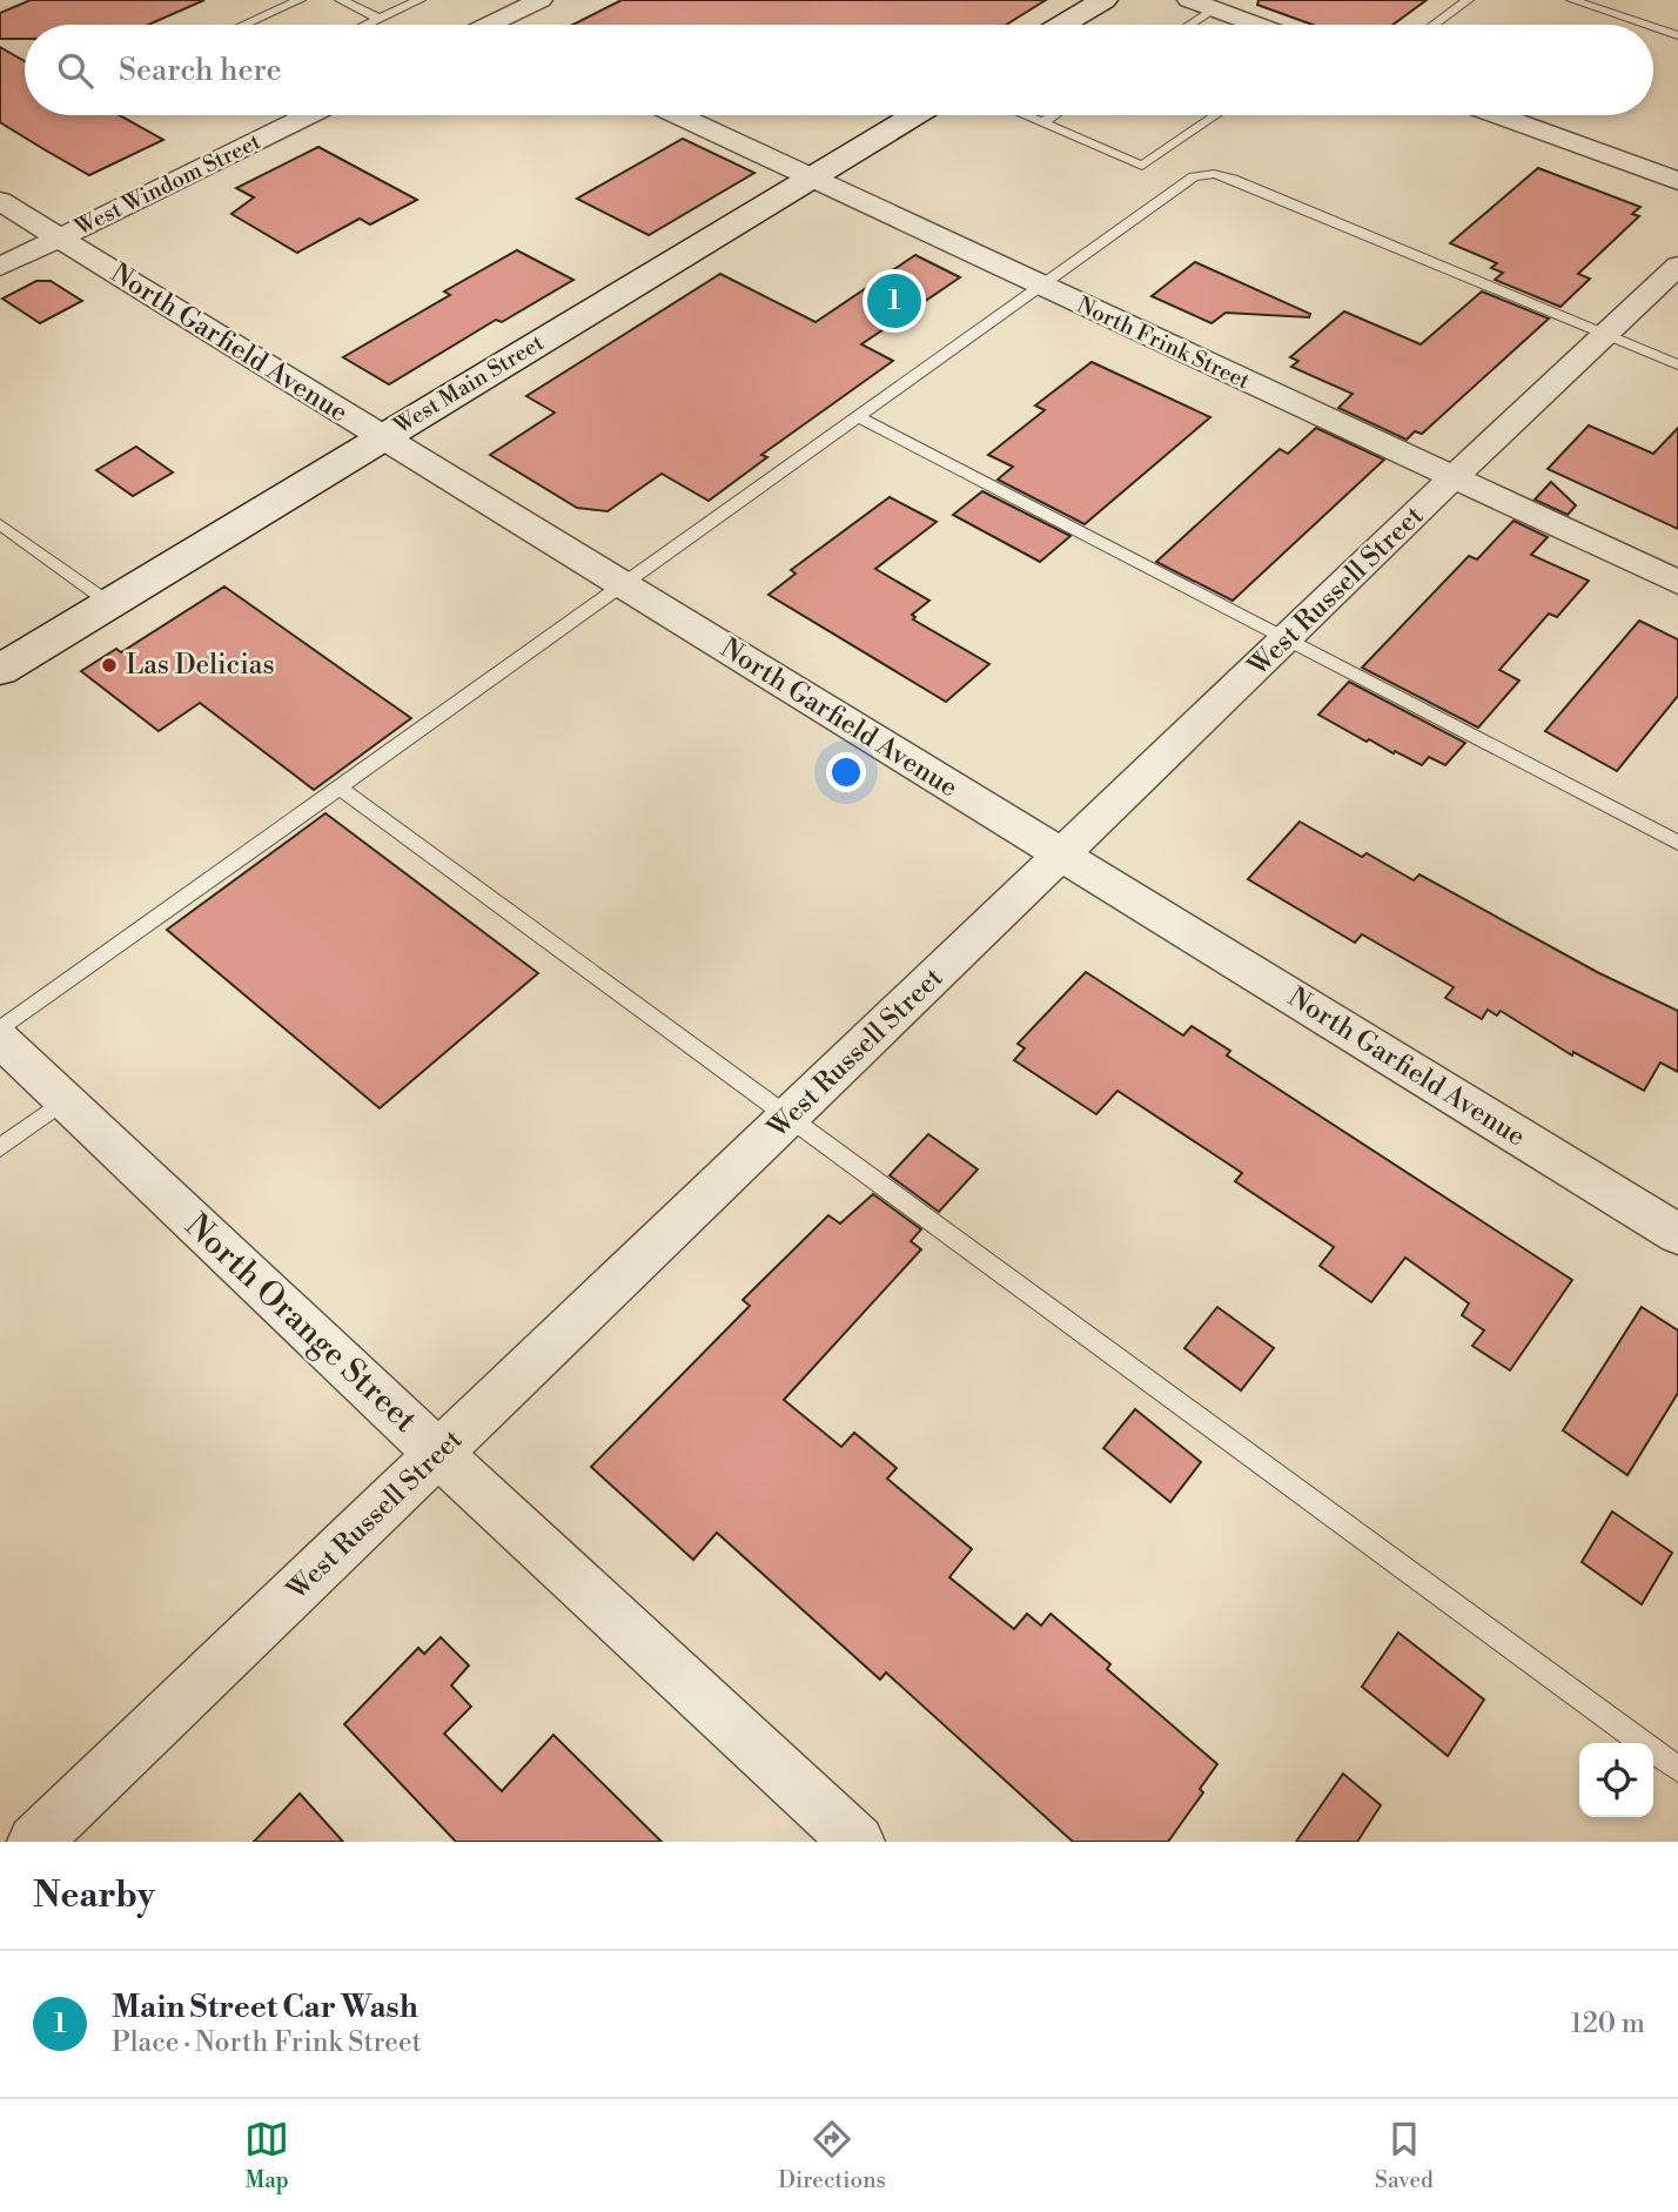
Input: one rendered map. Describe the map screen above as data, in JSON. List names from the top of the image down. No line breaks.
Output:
{"streets":{"main road":["West Main Street"],"street":["West Windom Street","North Garfield Avenue","North Frink Street","West Russell Street","North Orange Street"]},"crossings":[["West Windom Street","North Garfield Avenue"],["North Garfield Avenue","West Main Street"],["North Garfield Avenue","West Russell Street"],["North Frink Street","West Main Street"],["North Frink Street","West Russell Street"],["West Russell Street","North Orange Street"]],"places":["Las Delicias"],"page":{"search":"Search here","pins":"1","heading":"Nearby","list":[{"mark":"1","name":"Main Street Car Wash","note":"Place · North Frink Street","value":"120 m"}],"nav":["Map","Directions","Saved"]}}
